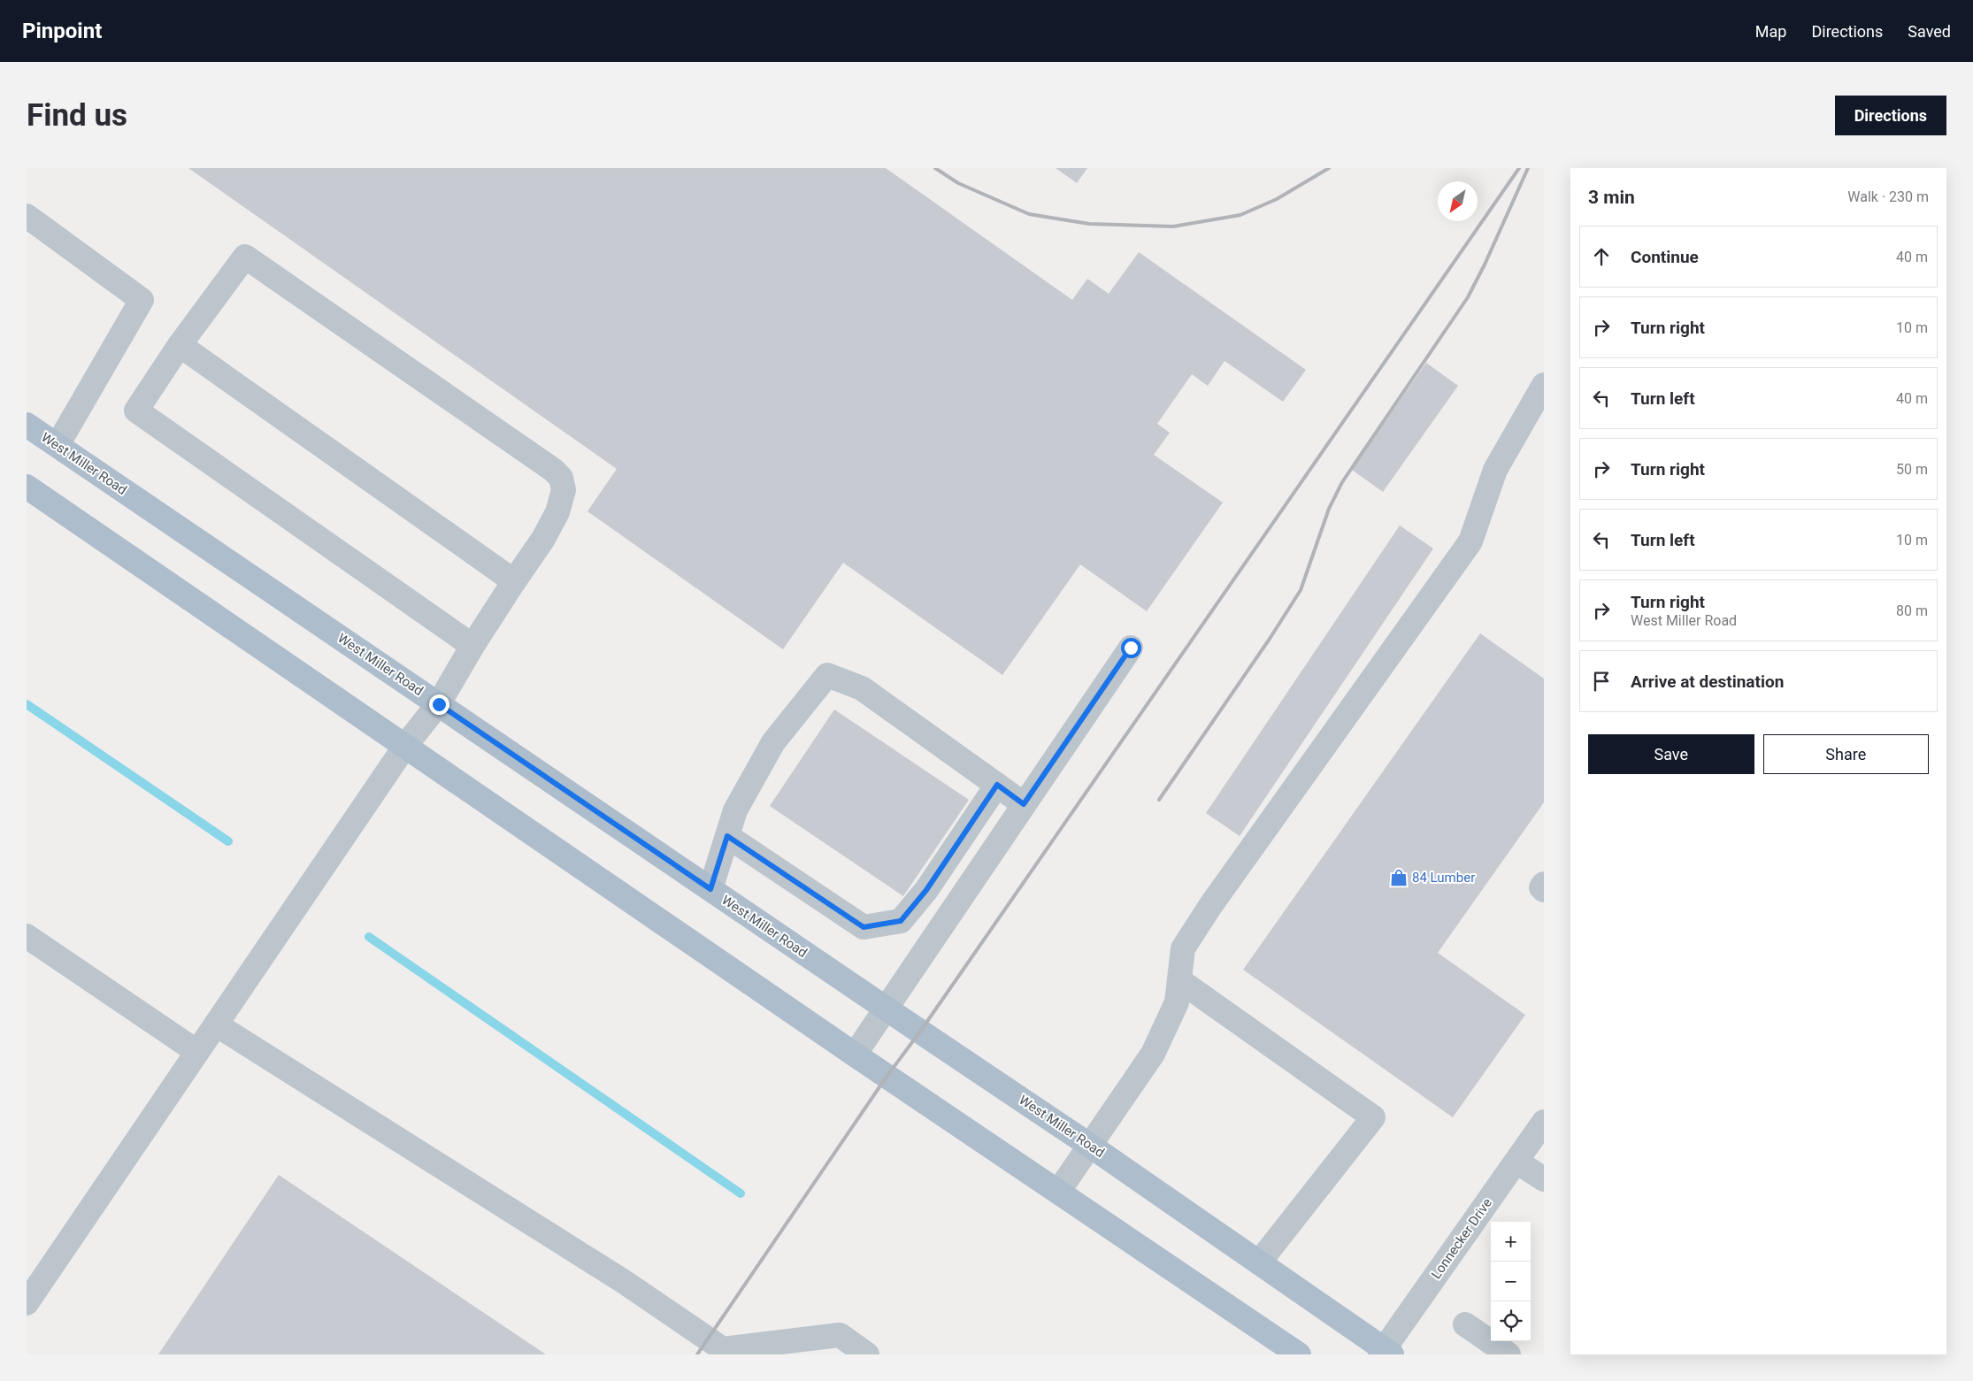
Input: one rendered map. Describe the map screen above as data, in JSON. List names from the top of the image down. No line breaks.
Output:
{"streets":{"main road":["West Miller Road"],"street":["Lonnecker Drive"]},"crossings":[["West Miller Road","Lonnecker Drive"]],"places":{"shop":["84 Lumber"]},"north":"bottom left","page":{"header":"Pinpoint","nav":["Map","Directions","Saved"],"buttons":["Directions",["Save","Share"]],"title":"Find us","heading":["3 min","Walk · 230 m"],"list":[["Continue","40 m"],["Turn right","10 m"],["Turn left","40 m"],["Turn right","50 m"],["Turn left","10 m"],["Turn right","West Miller Road","80 m"],"Arrive at destination"],"map_buttons":["+","−"]}}
